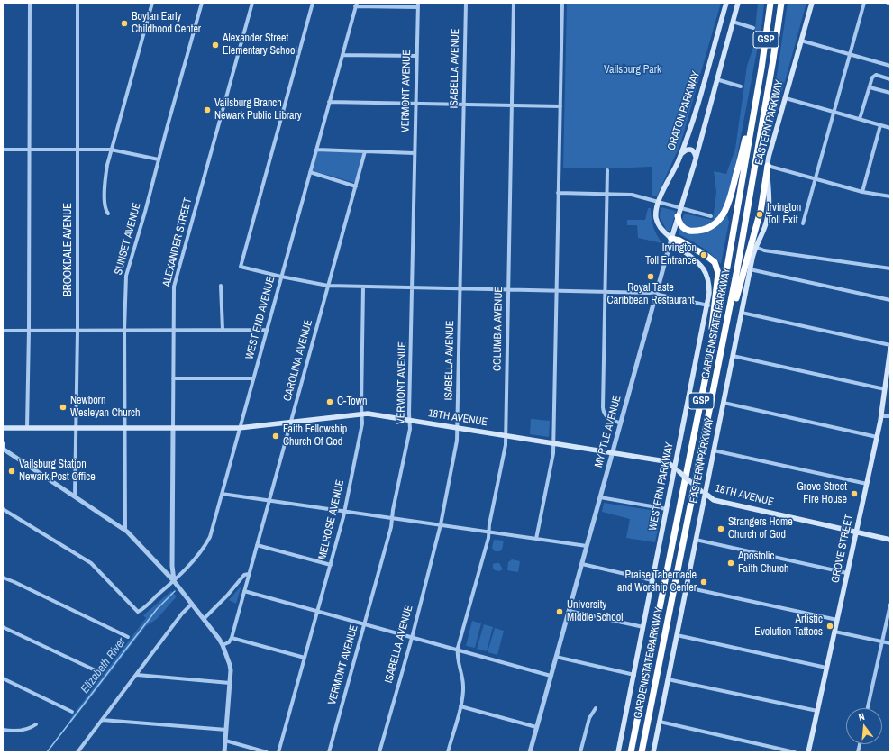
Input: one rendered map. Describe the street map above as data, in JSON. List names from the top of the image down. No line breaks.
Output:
{"streets":{"highway":["GSP","GARDEN STATE PARKWAY"],"main road":["ORATON PARKWAY","EASTERN PARKWAY","18TH AVENUE","MYRTLE AVENUE","WESTERN PARKWAY","GROVE STREET"],"street":["ISABELLA AVENUE","VERMONT AVENUE","SUNSET AVENUE","ALEXANDER STREET","BROOKDALE AVENUE","WEST END AVENUE","COLUMBIA AVENUE","CAROLINA AVENUE","MELROSE AVENUE"]},"crossings":[["ISABELLA AVENUE","18TH AVENUE"],["VERMONT AVENUE","18TH AVENUE"],["ORATON PARKWAY","MYRTLE AVENUE"],["ORATON PARKWAY","WESTERN PARKWAY"],["EASTERN PARKWAY","18TH AVENUE"],["SUNSET AVENUE","18TH AVENUE"],["ALEXANDER STREET","WEST END AVENUE"],["ALEXANDER STREET","18TH AVENUE"],["BROOKDALE AVENUE","18TH AVENUE"],["WEST END AVENUE","18TH AVENUE"],["COLUMBIA AVENUE","18TH AVENUE"],["CAROLINA AVENUE","18TH AVENUE"],["18TH AVENUE","MYRTLE AVENUE"],["18TH AVENUE","WESTERN PARKWAY"],["18TH AVENUE","MELROSE AVENUE"],["18TH AVENUE","GROVE STREET"],["MYRTLE AVENUE","WESTERN PARKWAY"]],"water":["Elizabeth River"],"parks":["Vailsburg Park"],"places":["Boylan Early Childhood Center","Alexander Street Elementary School","Vailsburg Branch Newark Public Library","Irvington Toll Exit","Irvington Toll Entrance","Royal Taste Caribbean Restaurant","C-Town","Newborn Wesleyan Church","Faith Fellowship Church Of God","Vailsburg Station Newark Post Office","Grove Street Fire House","Strangers Home Church of God","Apostolic Faith Church","Praise Tabernacle and Worship Center","University Middle School","Artistic Evolution Tattoos"],"north":"top"}
